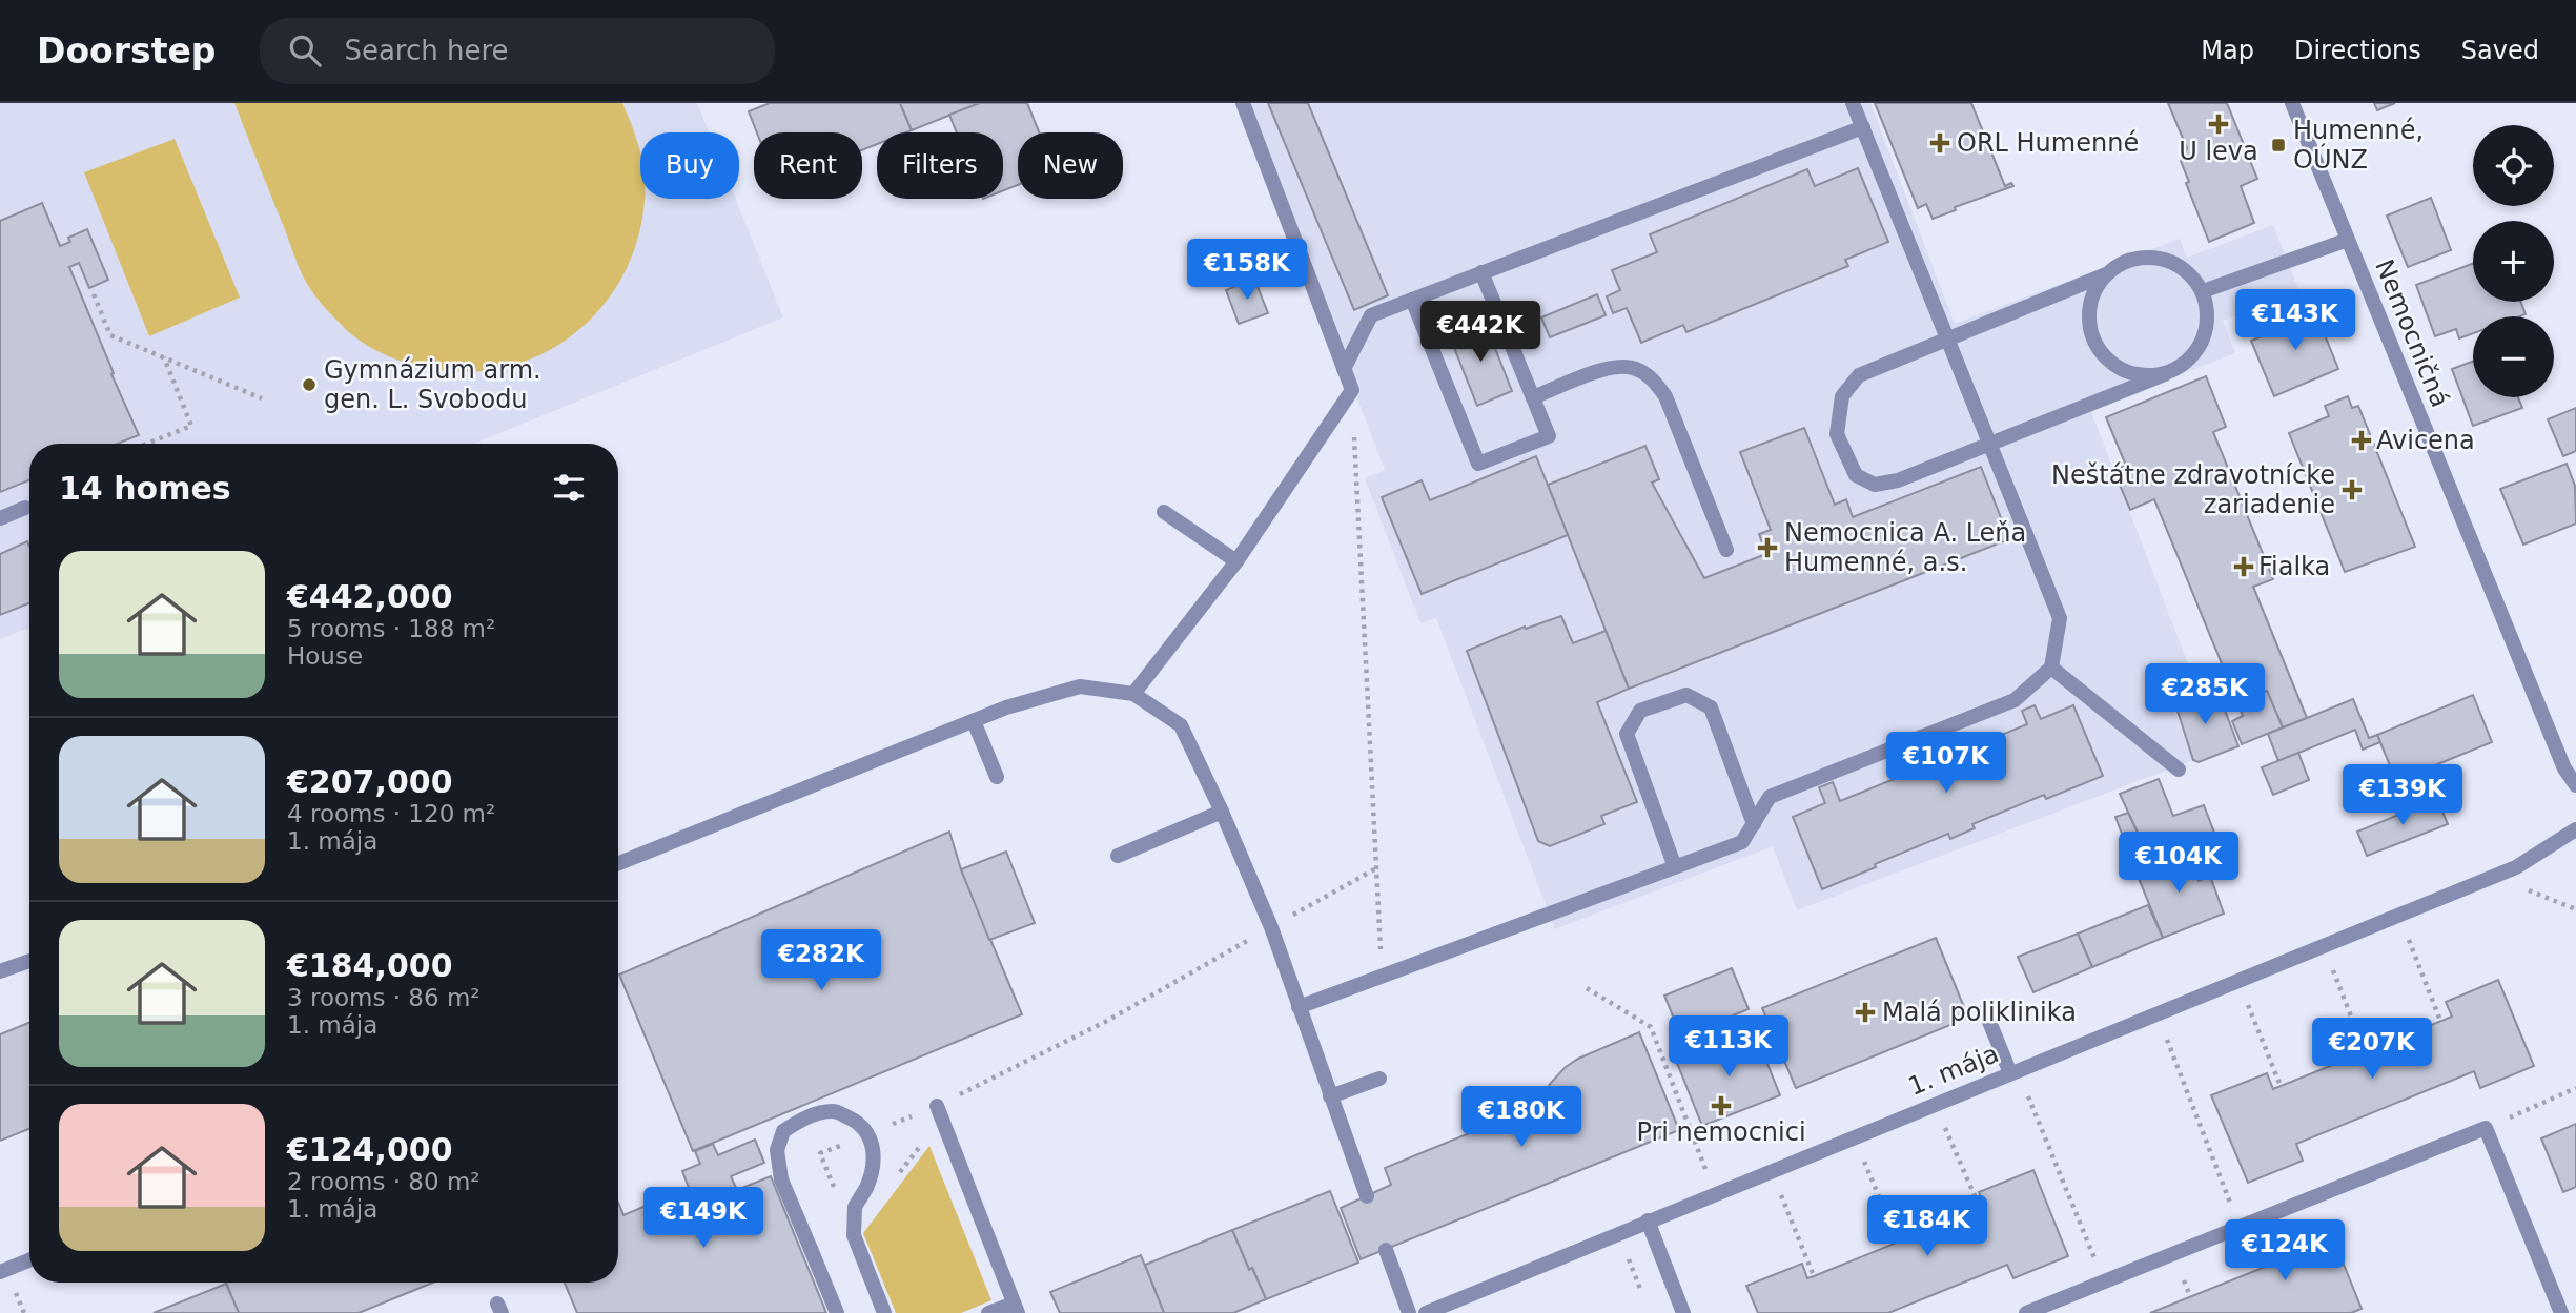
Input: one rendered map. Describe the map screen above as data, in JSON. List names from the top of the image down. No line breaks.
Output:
{"streets":{"street":["Nemocničná","1. mája"]},"places":{"health":["U leva","ORL Humenné","Avicena","Neštátne zdravotnícke zariadenie","Nemocnica A. Leňa Humenné, a.s.","Fialka","Malá poliklinika","Pri nemocnici"],"transit":["Humenné, OÚNZ"],"other":["Gymnázium arm. gen. L. Svobodu"]},"page":{"header":"Doorstep","search":"Search here","nav":["Map","Directions","Saved"],"map_buttons":["+","−"],"chip":["Buy","Rent","Filters","New"],"price":["€158K","€143K","€442K","€285K","€107K","€139K","€104K","€282K","€113K","€207K","€180K","€149K","€184K","€124K"],"heading":"14 homes","list":[{"name":"€442,000","note":"5 rooms · 188 m² · House"},{"name":"€207,000","note":"4 rooms · 120 m² · 1. mája"},{"name":"€184,000","note":"3 rooms · 86 m² · 1. mája"},{"name":"€124,000","note":"2 rooms · 80 m² · 1. mája"}]}}
